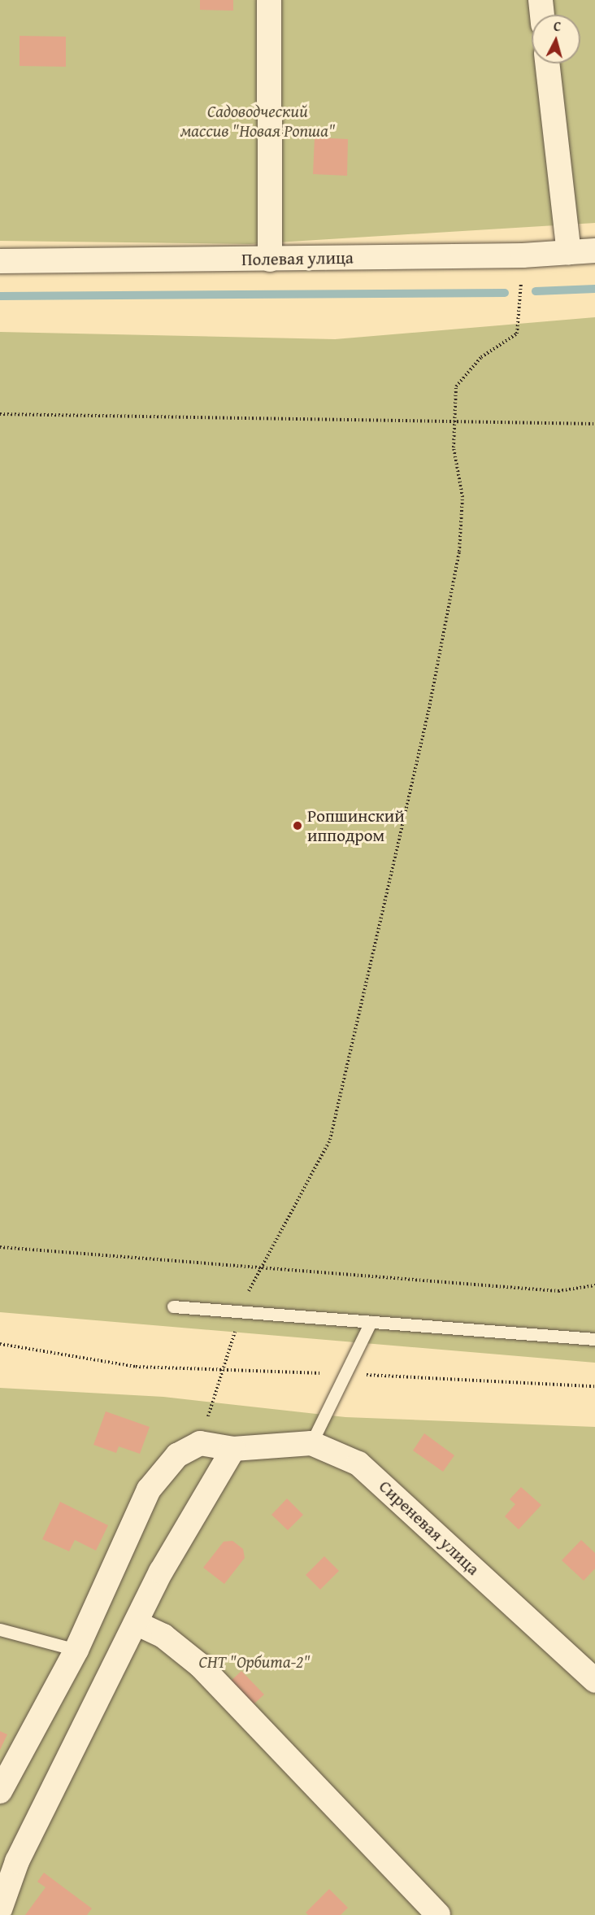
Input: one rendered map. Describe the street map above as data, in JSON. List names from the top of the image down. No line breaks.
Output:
{"streets":{"street":["Полевая улица","Сиреневая улица"]},"parks":["Садоводческий массив \"Новая Ропша\"","СНТ \"Орбита-2\""],"places":["Ропшинский ипподром"],"north":"top"}
